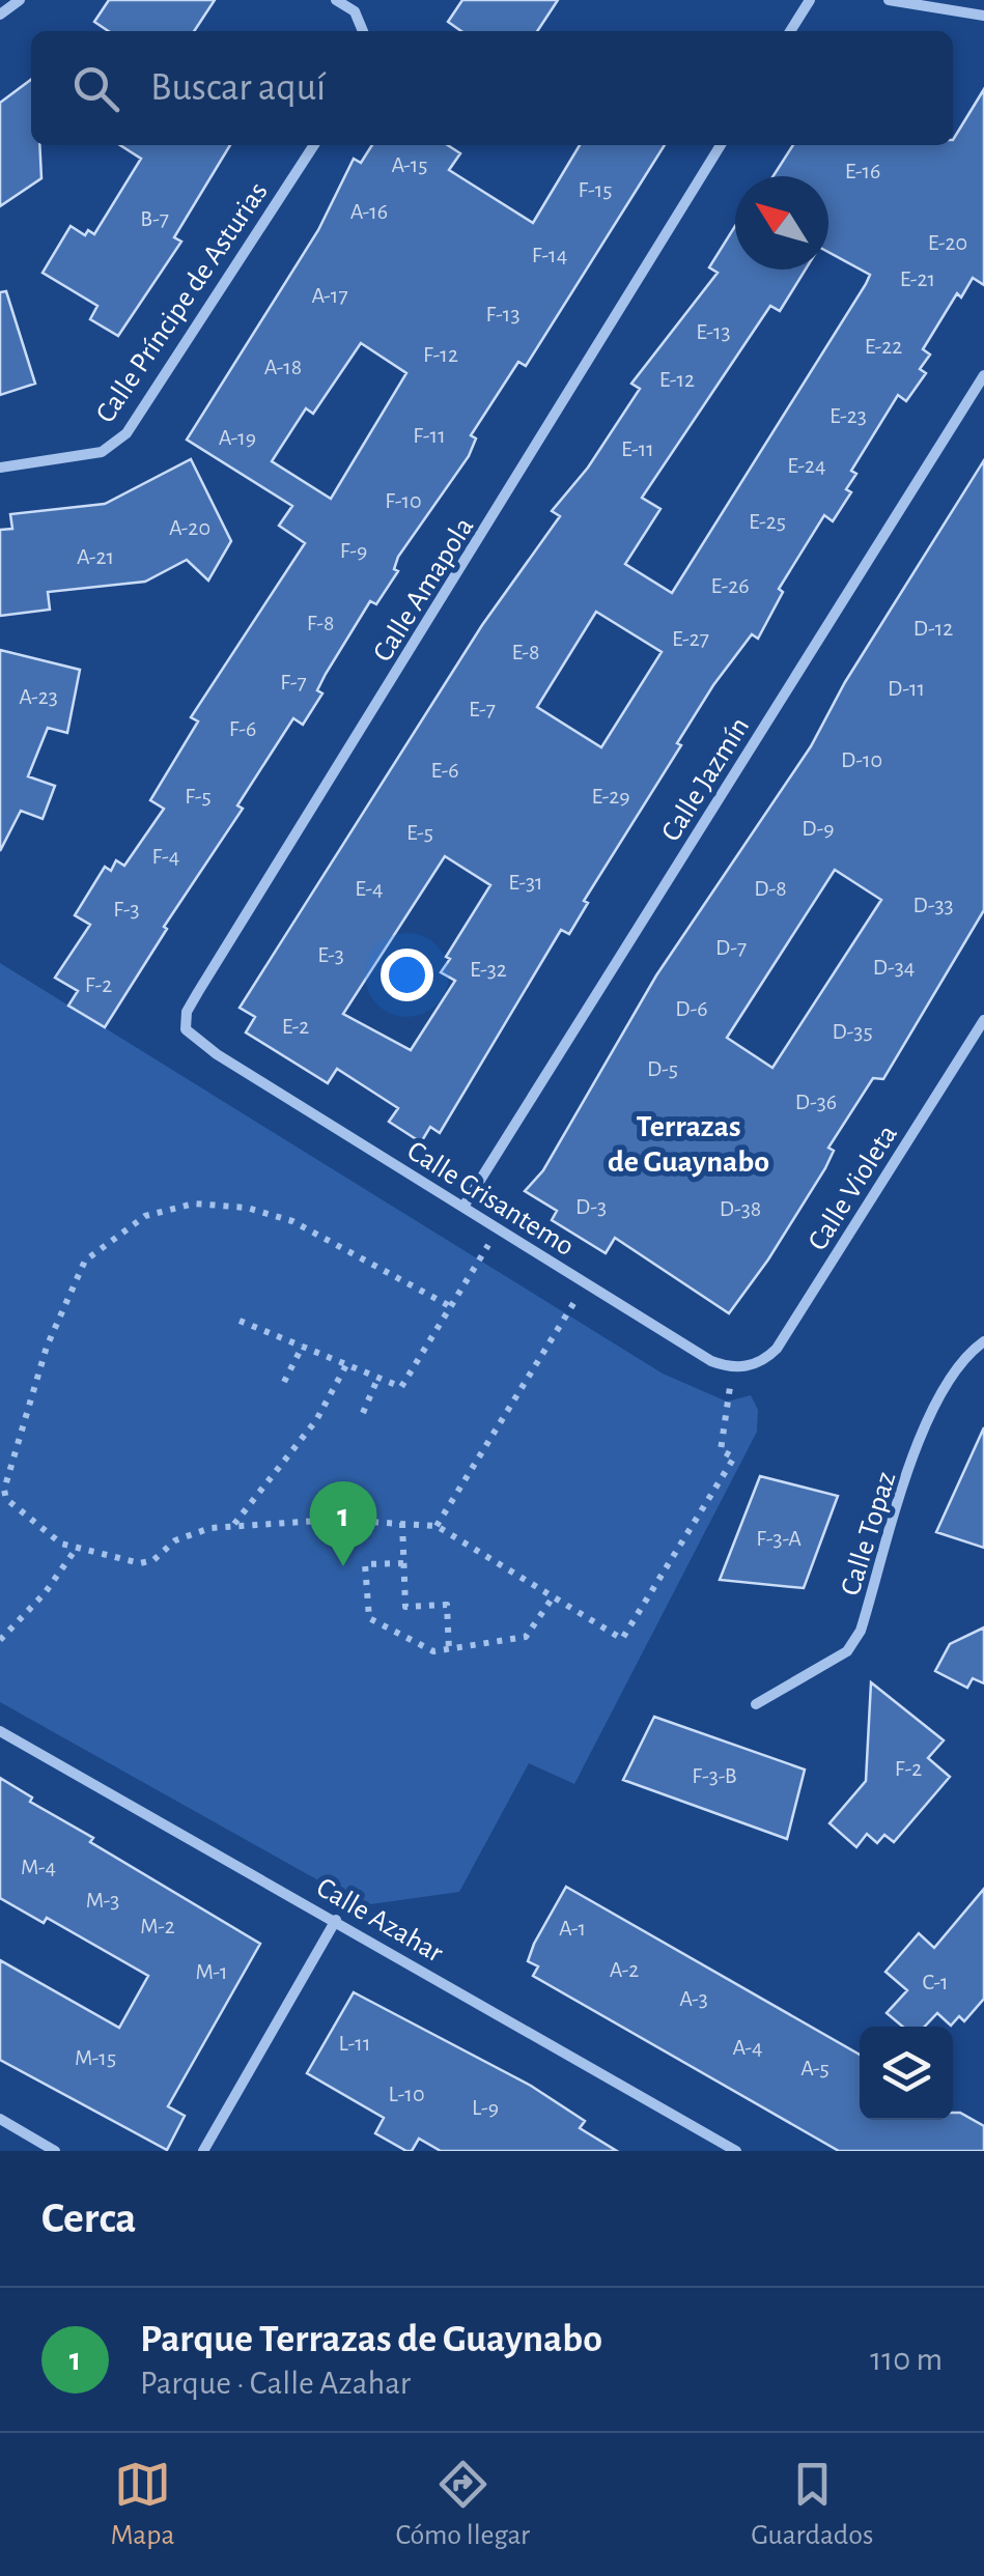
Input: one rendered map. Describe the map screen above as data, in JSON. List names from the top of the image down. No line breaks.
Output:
{"streets":{"street":["Calle Príncipe de Asturias","Calle Amapola","Calle Jazmín","Calle Violeta","Calle Crisantemo","Calle Topaz","Calle Azahar"]},"crossings":[["Calle Amapola","Calle Crisantemo"],["Calle Jazmín","Calle Crisantemo"],["Calle Violeta","Calle Crisantemo"]],"districts":["Terrazas de Guaynabo"],"house_numbers":["A-15","E-16","F-15","A-16","B-7","E-20","F-14","E-21","A-17","F-13","E-13","E-22","F-12","A-18","E-12","E-23","F-11","A-19","E-11","E-24","F-10","E-25","A-20","F-9","A-21","E-26","F-8","D-12","E-27","E-8","F-7","D-11","A-23","E-7","F-6","D-10","E-6","F-5","E-29","D-9","E-5","F-4","E-31","E-4","D-8","D-33","F-3","D-7","E-3","D-34","E-32","F-2","D-6","E-2","D-35","D-5","D-36","D-3","D-38","F-3-A","F-2","F-3-B","M-4","M-3","M-2","A-1","A-2","M-1","C-1","A-3","L-11","A-4","M-15","A-5","L-10","L-9"],"north":"top left","page":{"search":"Buscar aquí","pins":"1","heading":"Cerca","list":[{"mark":"1","name":"Parque Terrazas de Guaynabo","note":"Parque · Calle Azahar","value":"110 m"}],"nav":["Mapa","Cómo llegar","Guardados"]}}
